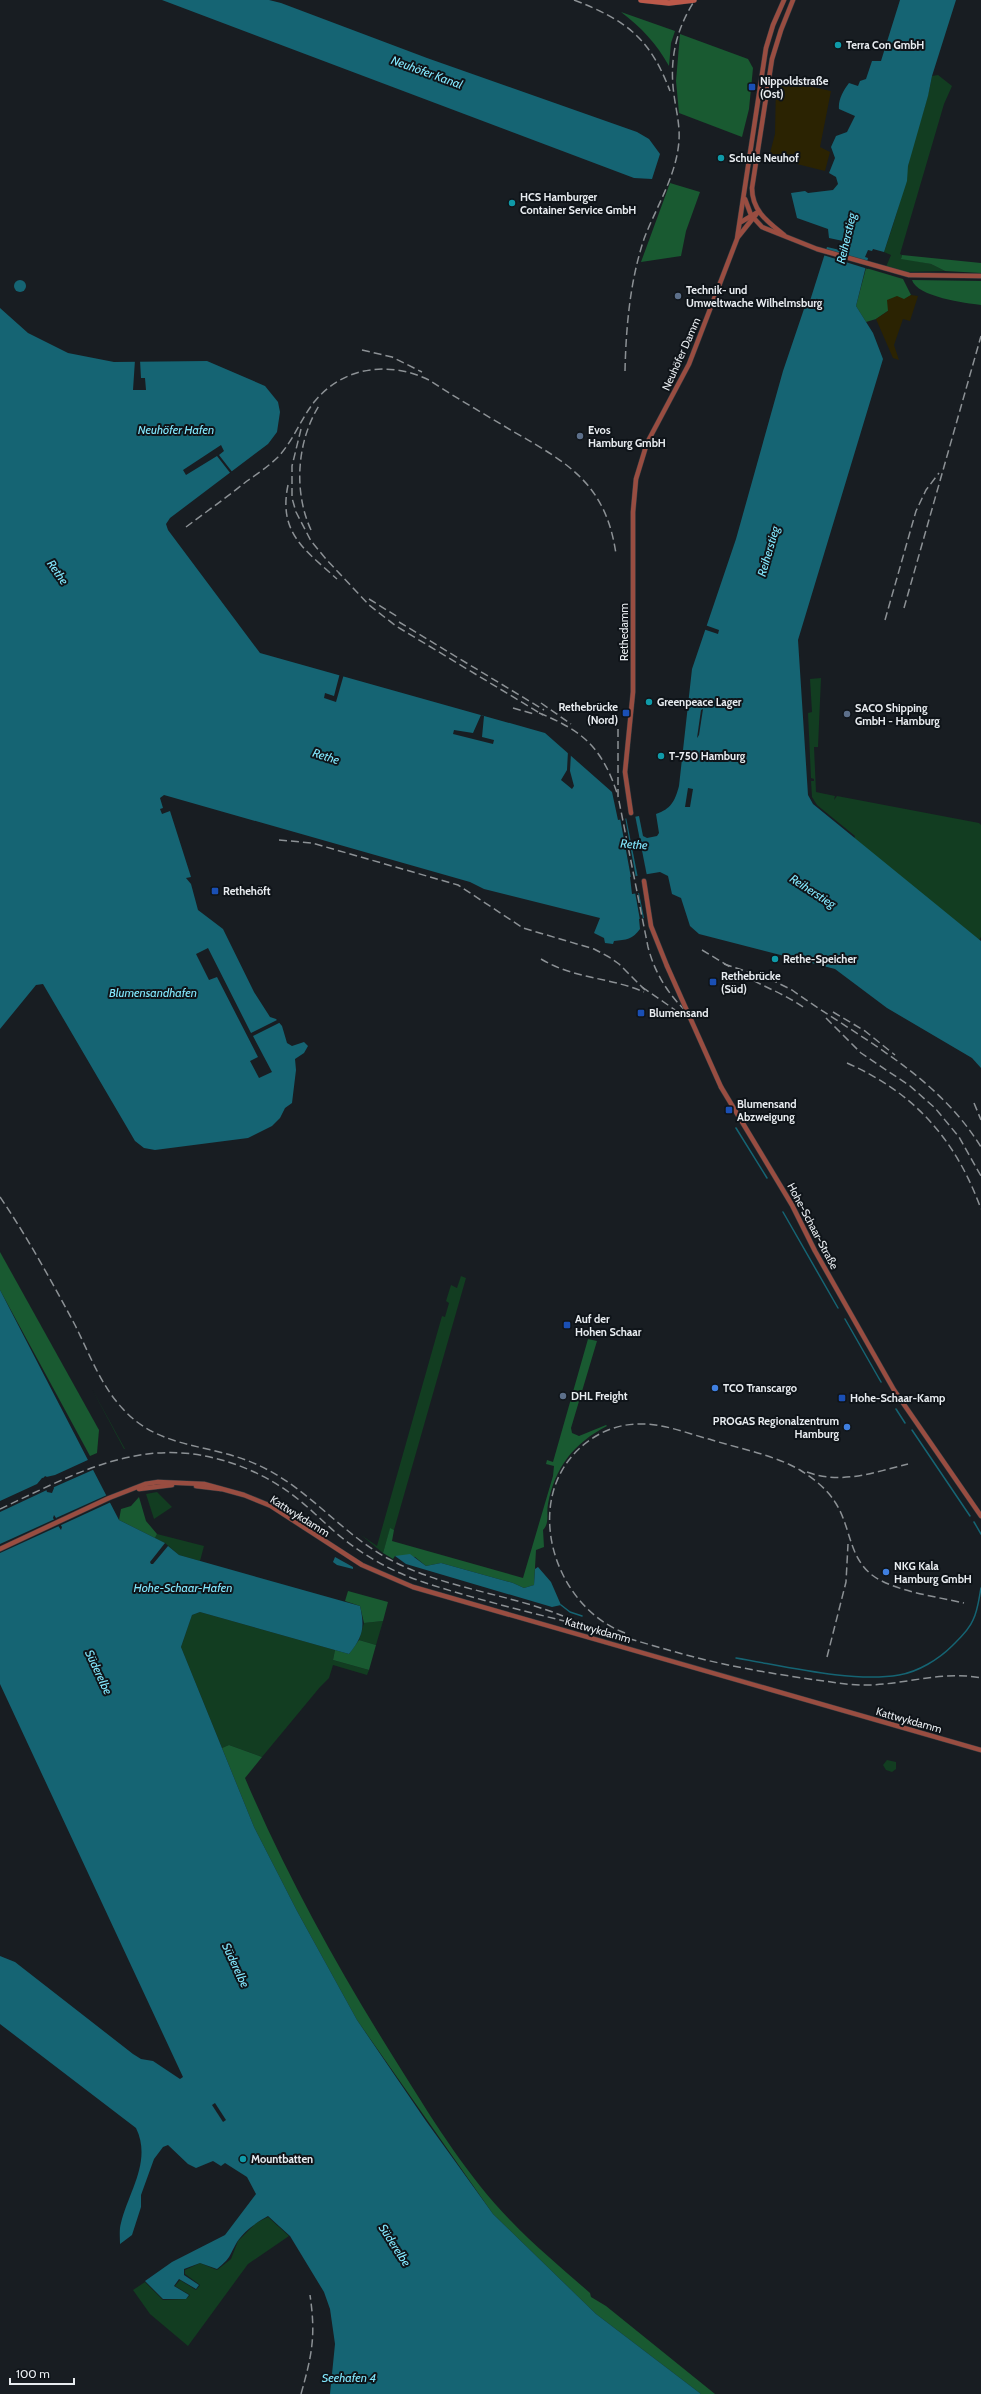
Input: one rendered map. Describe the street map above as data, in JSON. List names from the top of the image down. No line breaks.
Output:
{"streets":{"main road":["Neuhöfer Damm","Rethedamm","Hohe-Schaar-Straße","Kattwykdamm"]},"crossings":[["Neuhöfer Damm","Rethedamm"]],"water":["Neuhöfer Kanal","Reiherstieg","Neuhöfer Hafen","Rethe","Blumensandhafen","Hohe-Schaar-Hafen","Süderelbe","Seehafen 4"],"places":{"other":["Terra Con GmbH","Schule Neuhof","HCS Hamburger Container Service GmbH","Technik- und Umweltwache Wilhelmsburg","Evos Hamburg GmbH","Greenpeace Lager","SACO Shipping GmbH - Hamburg","T-750 Hamburg","Rethe-Speicher","TCO Transcargo","DHL Freight","PROGAS Regionalzentrum Hamburg","NKG Kala Hamburg GmbH","Mountbatten"],"transit":["Nippoldstraße (Ost)","Rethebrücke (Nord)","Rethehöft","Rethebrücke (Süd)","Blumensand","Blumensand Abzweigung","Auf der Hohen Schaar","Hohe-Schaar-Kamp"]},"scale_bar":"100 m"}
